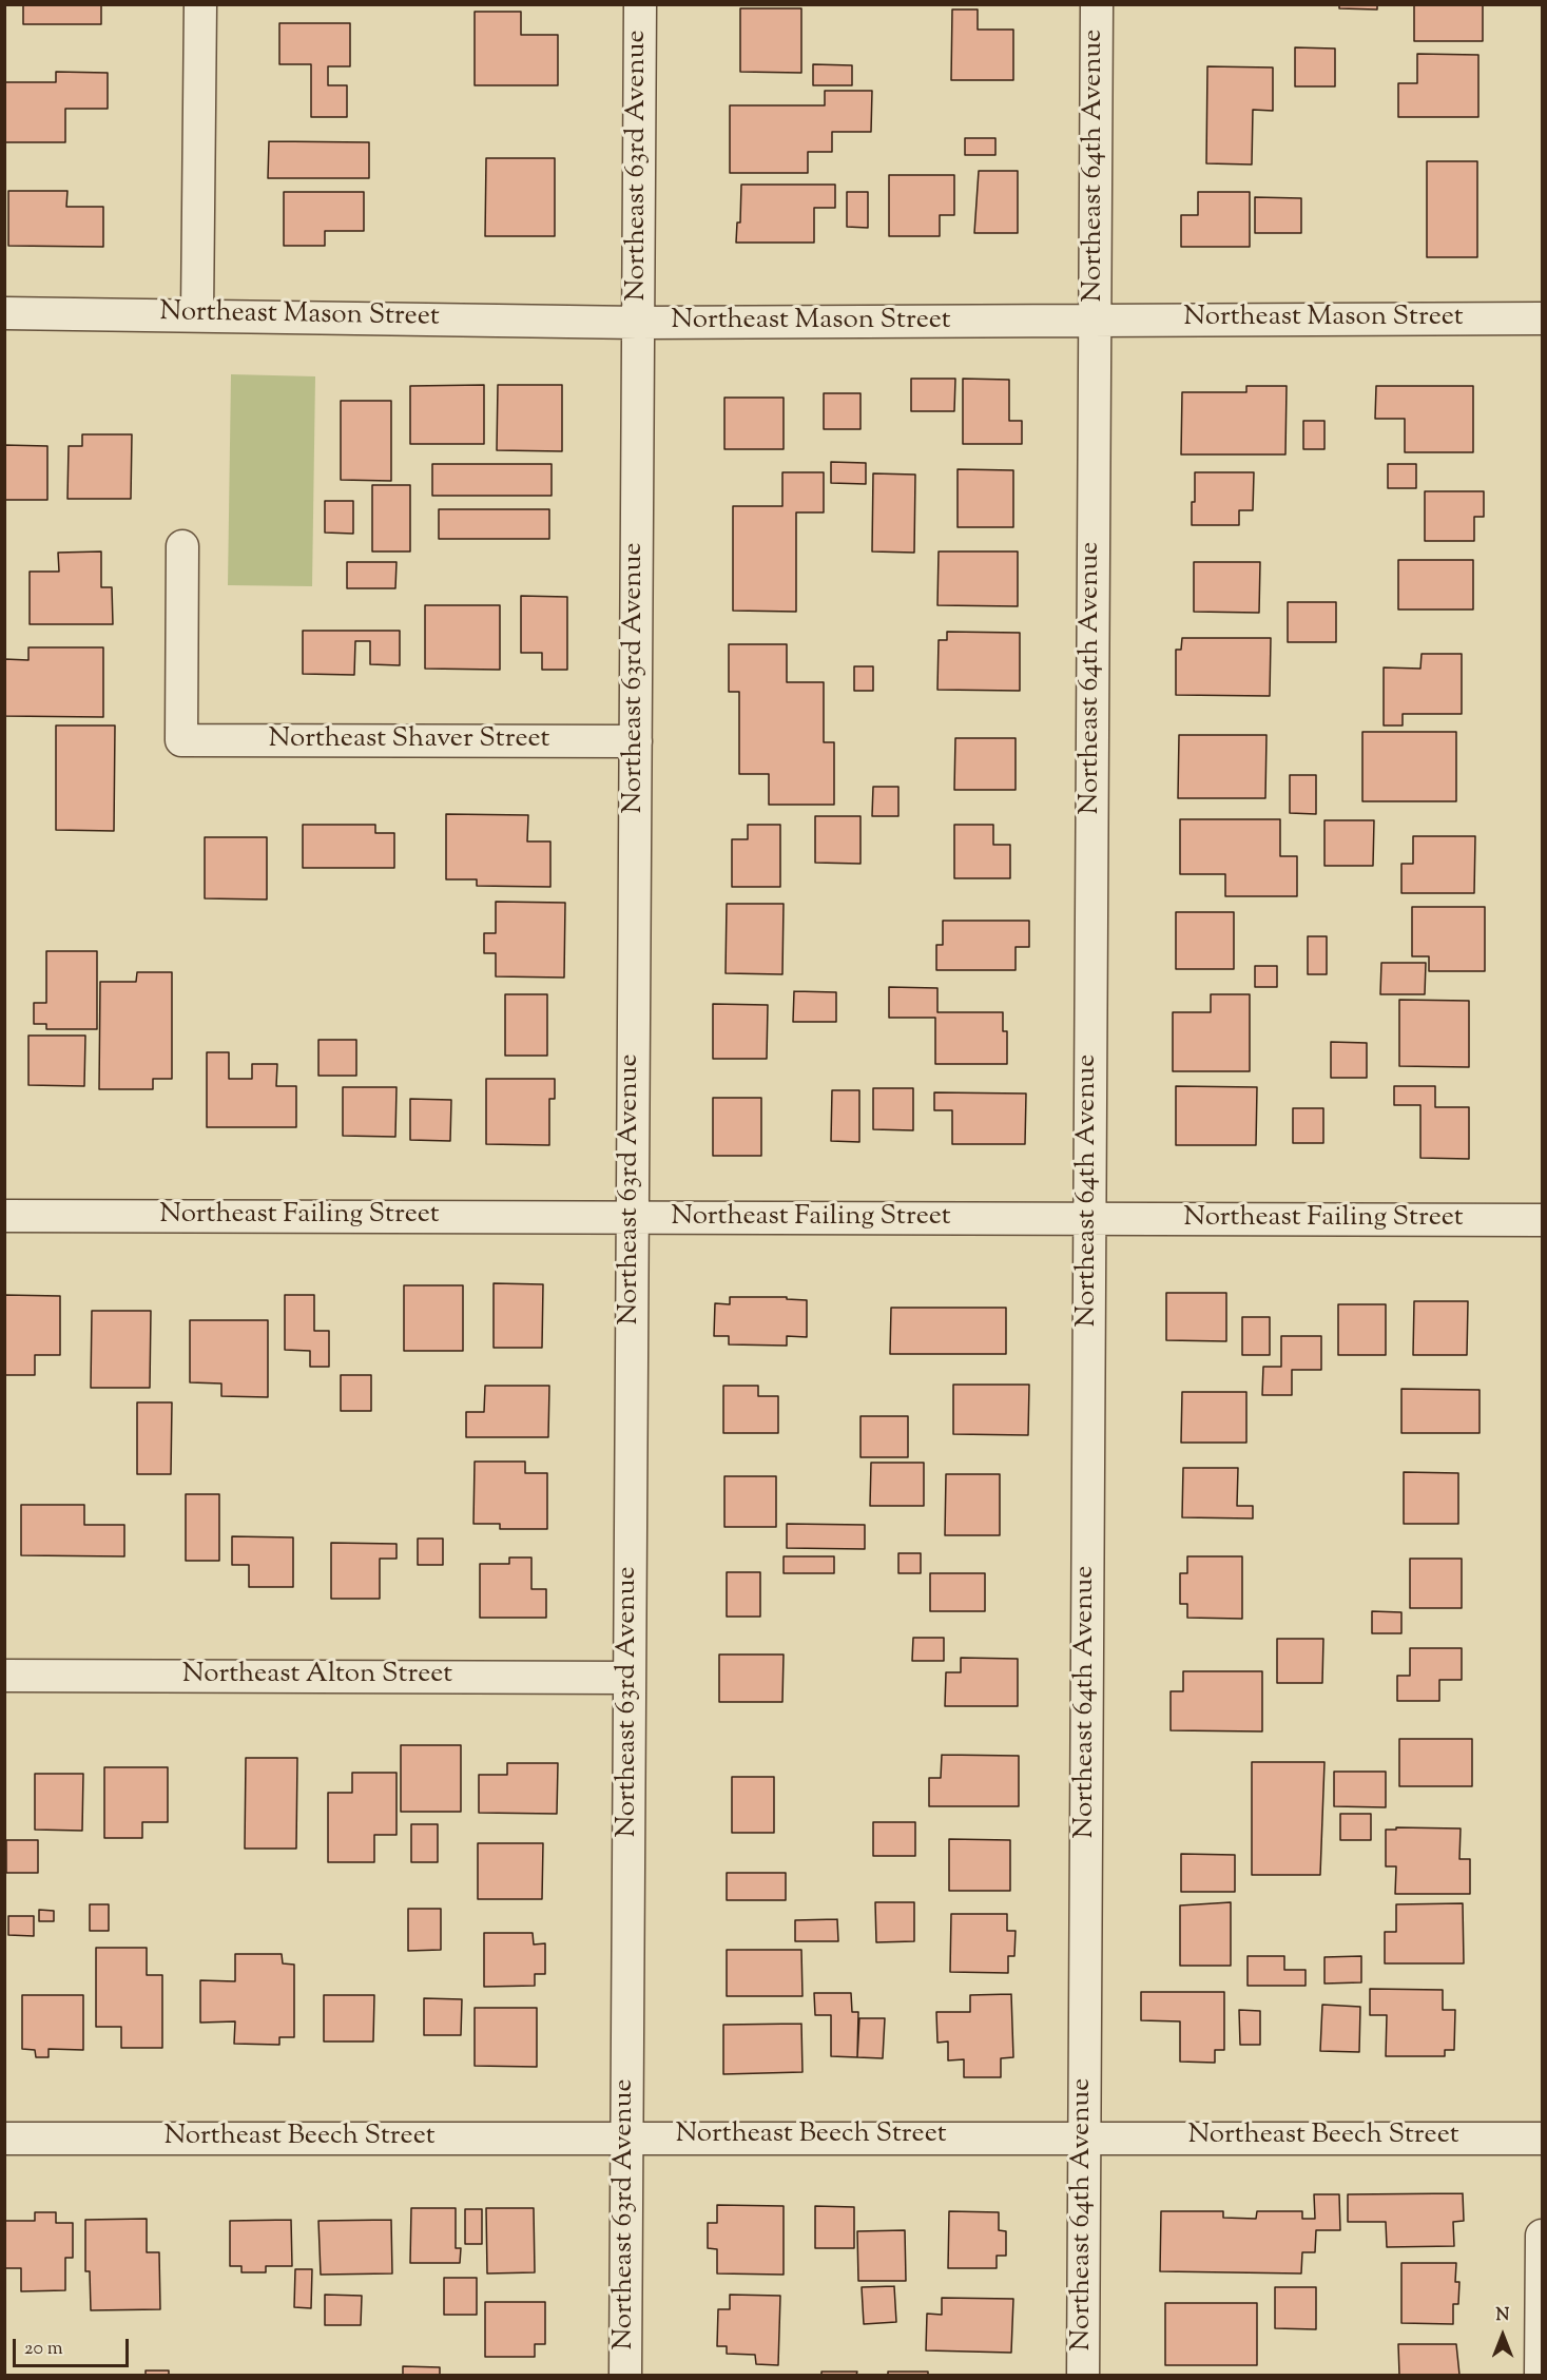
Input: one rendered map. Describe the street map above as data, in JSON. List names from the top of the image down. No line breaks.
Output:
{"streets":{"street":["Northeast 63rd Avenue","Northeast 64th Avenue","Northeast Mason Street","Northeast Shaver Street","Northeast Failing Street","Northeast Alton Street","Northeast Beech Street"]},"crossings":[["Northeast 63rd Avenue","Northeast Mason Street"],["Northeast 63rd Avenue","Northeast Shaver Street"],["Northeast 63rd Avenue","Northeast Failing Street"],["Northeast 63rd Avenue","Northeast Alton Street"],["Northeast 63rd Avenue","Northeast Beech Street"],["Northeast 64th Avenue","Northeast Mason Street"],["Northeast 64th Avenue","Northeast Failing Street"],["Northeast 64th Avenue","Northeast Beech Street"]],"scale_bar":"20 m","north":"top"}
